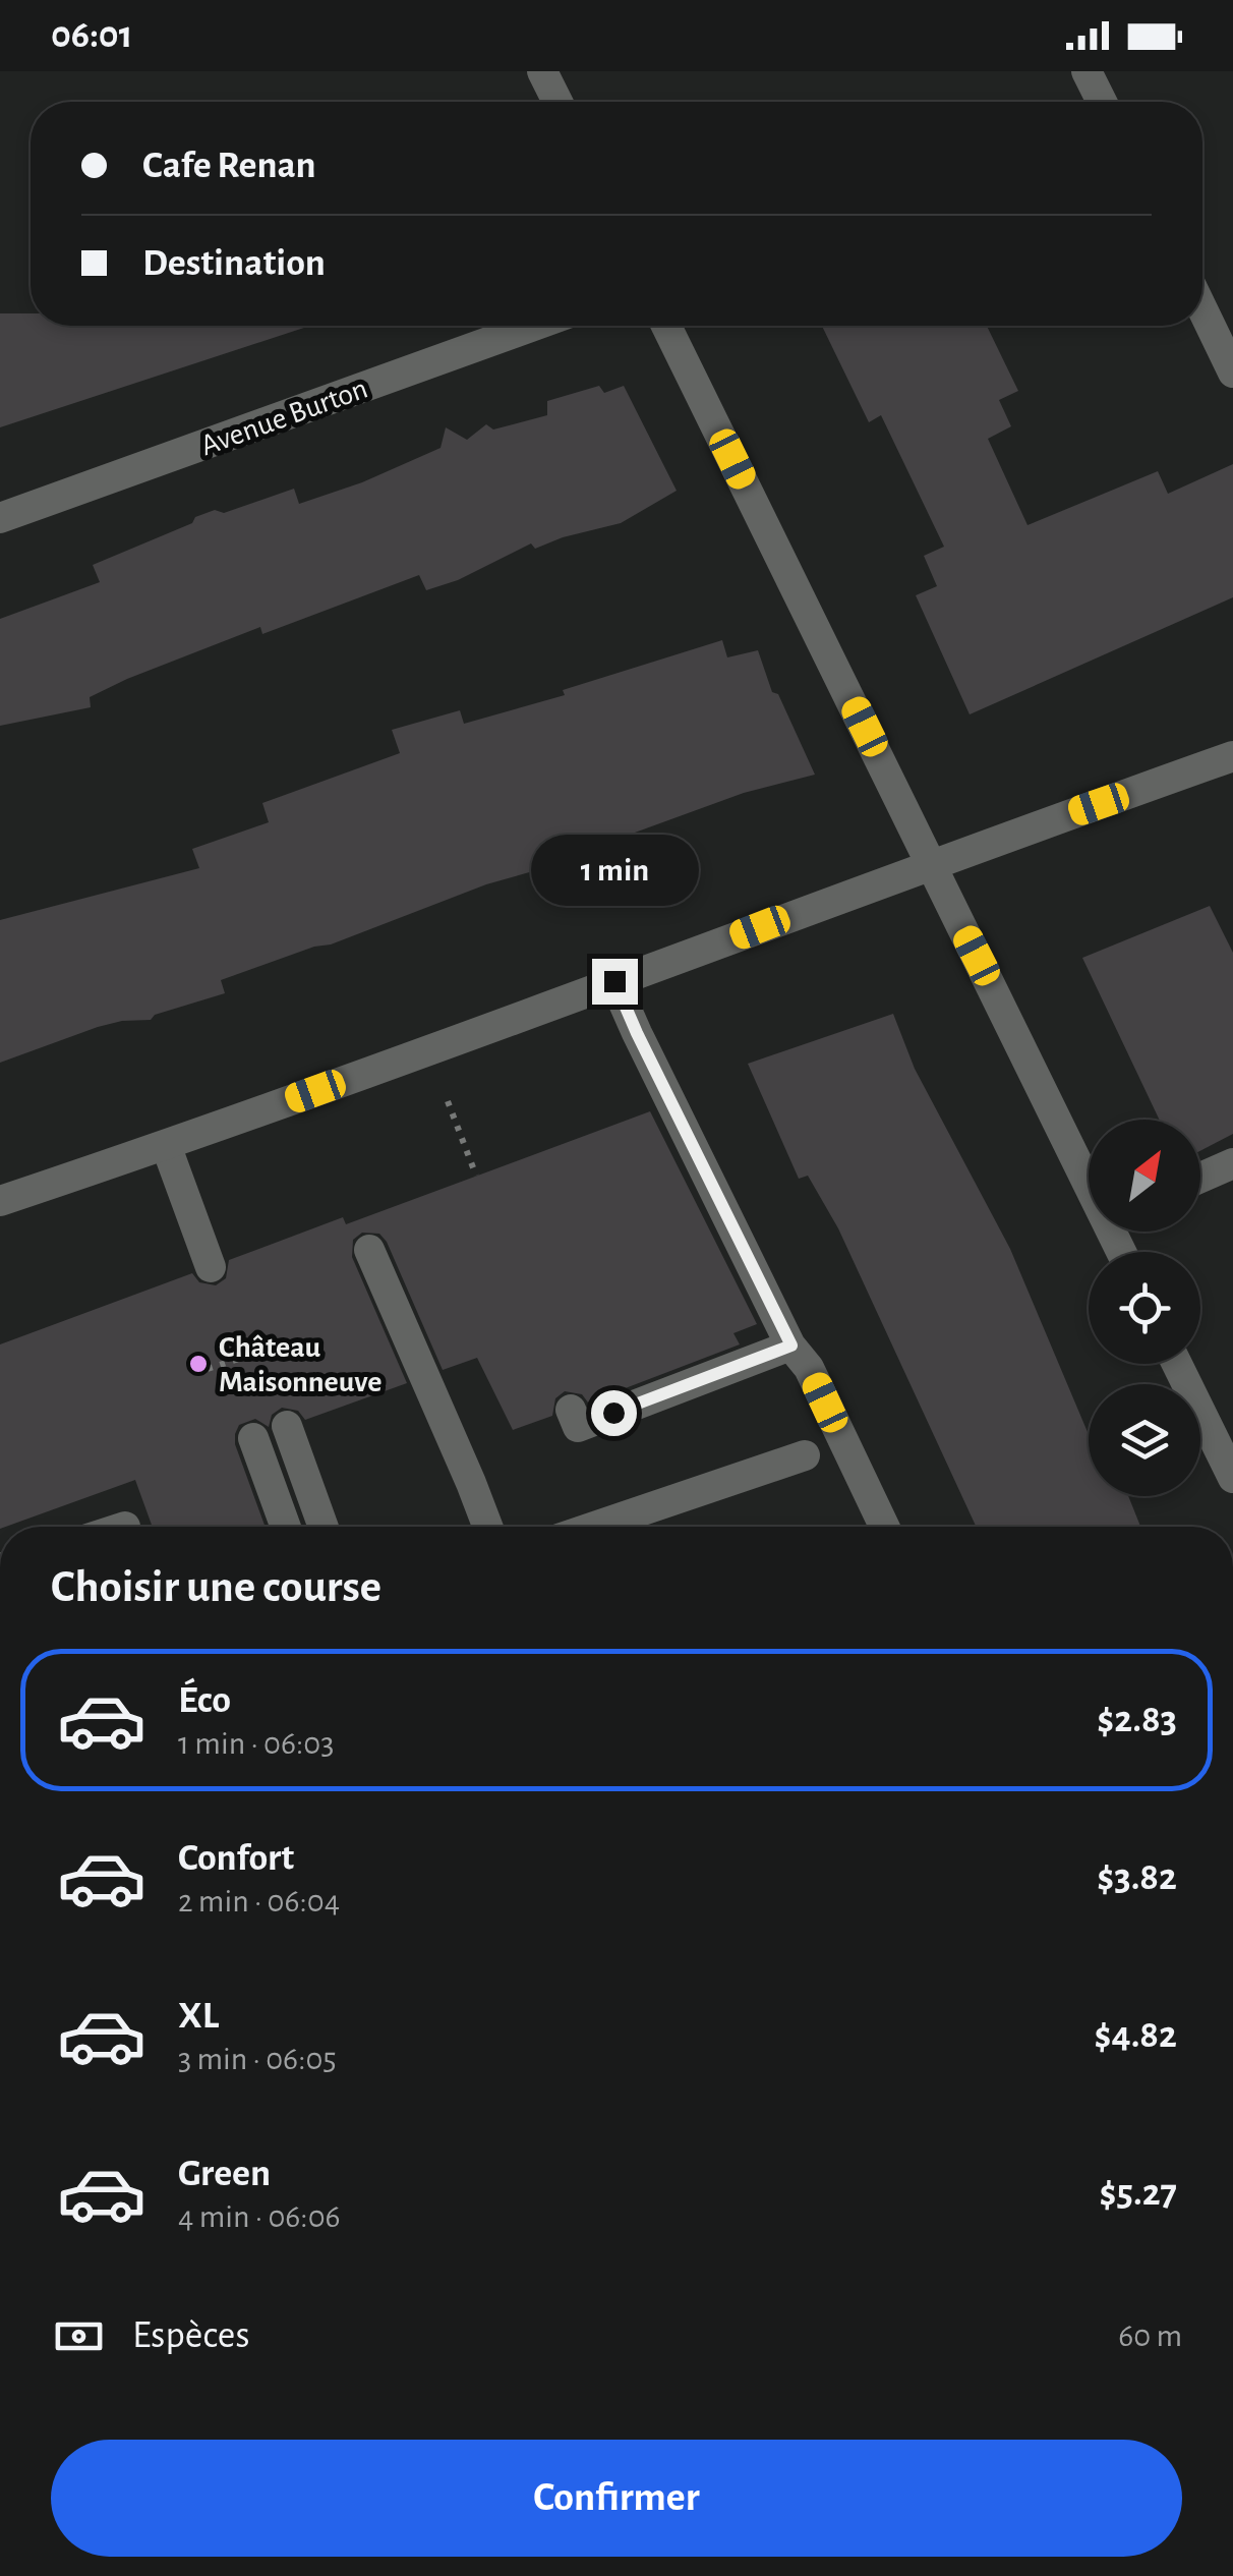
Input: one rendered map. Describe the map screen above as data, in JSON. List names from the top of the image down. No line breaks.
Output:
{"streets":{"street":["Avenue Burton"]},"places":["Château Maisonneuve"],"north":"top right","page":{"status":"06:01","banner":["Cafe Renan","Destination"],"bubble":"1 min","heading":"Choisir une course","list":[{"name":"Éco","note":"1 min · 06:03","value":"$2.83"},{"name":"Confort","note":"2 min · 06:04","value":"$3.82"},{"name":"XL","note":"3 min · 06:05","value":"$4.82"},{"name":"Green","note":"4 min · 06:06","value":"$5.27"}],"pay":["Espèces","60 m"],"buttons":"Confirmer"}}
